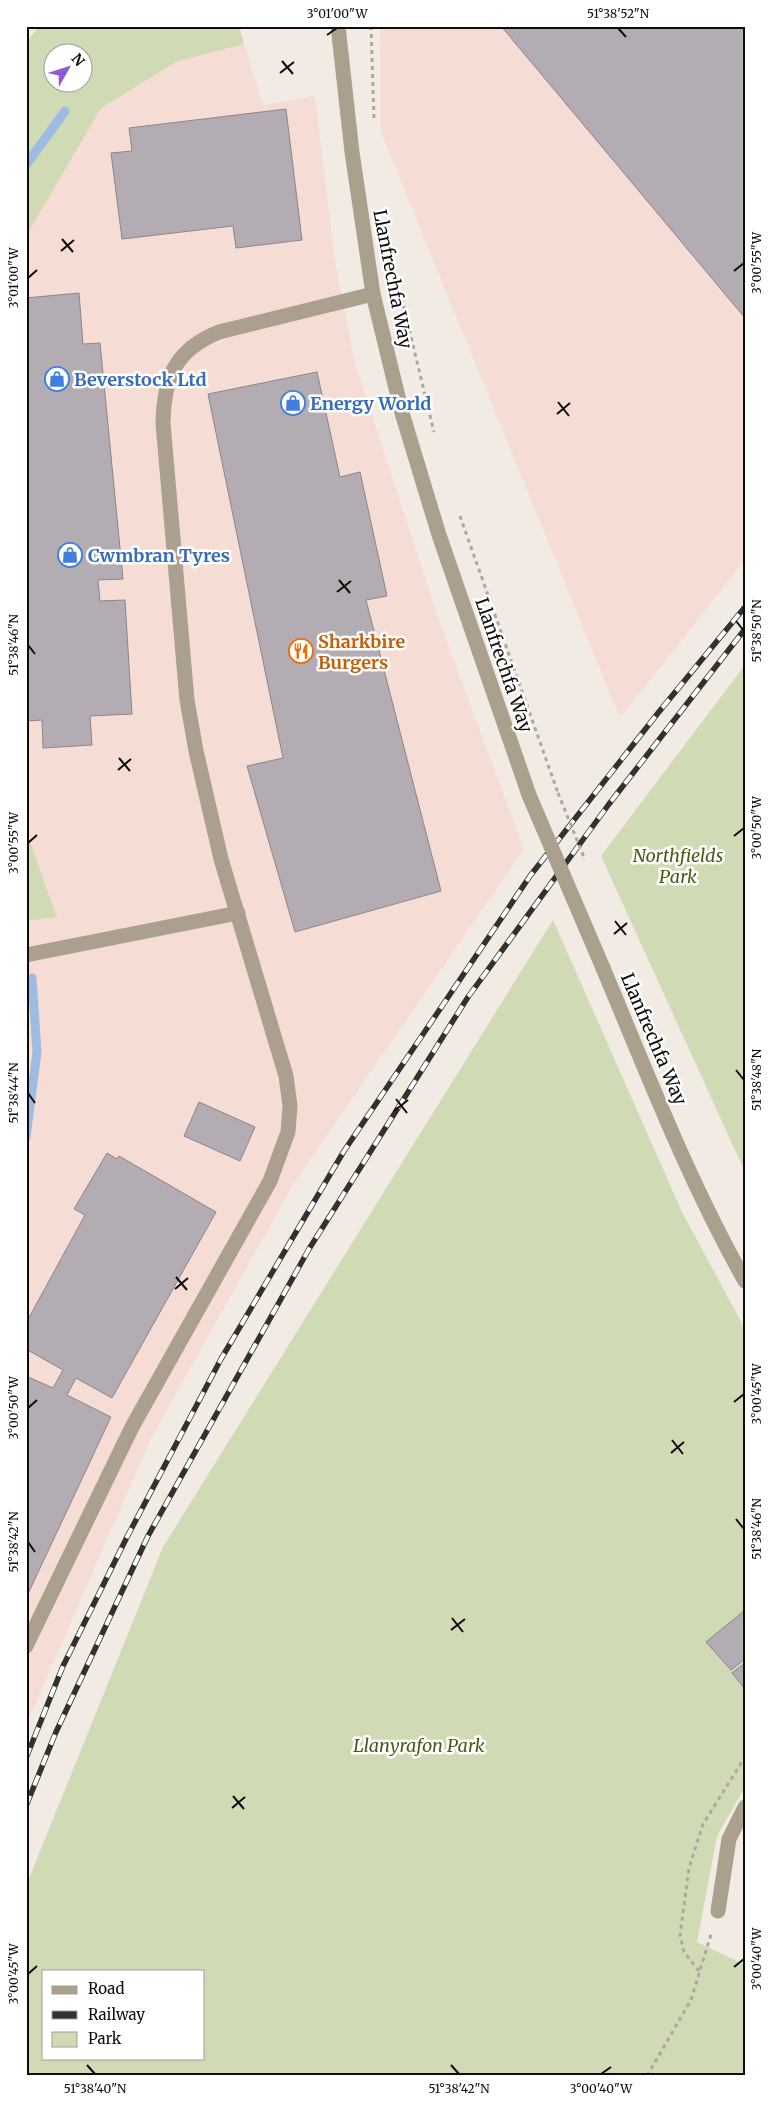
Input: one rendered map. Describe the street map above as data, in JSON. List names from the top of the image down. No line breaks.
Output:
{"streets":{"street":["Llanfrechfa Way"]},"parks":["Northfields Park","Llanyrafon Park"],"places":{"shop":["Beverstock Ltd","Energy World","Cwmbran Tyres"],"restaurant":["Sharkbire Burgers"]},"legend":["Road","Railway","Park"],"north":"top right","coordinates":["3°01'00\"W","51°38'52\"N","3°00'55\"W","51°38'50\"N","51°38'46\"N","3°00'50\"W","51°38'48\"N","51°38'44\"N","3°00'45\"W","51°38'42\"N","3°00'40\"W","51°38'40\"N"]}
